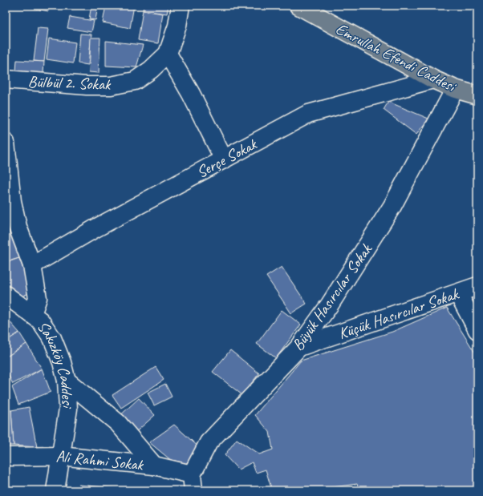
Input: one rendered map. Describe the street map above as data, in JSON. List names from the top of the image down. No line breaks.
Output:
{"streets":{"main road":["Emrullah Efendi Caddesi"],"street":["Bülbül 2. Sokak","Serçe Sokak","Büyük Hasırcılar Sokak","Küçük Hasırcılar Sokak","Sakızköy Caddesi","Ali Rahmi Sokak"]},"crossings":[["Emrullah Efendi Caddesi","Serçe Sokak"],["Emrullah Efendi Caddesi","Büyük Hasırcılar Sokak"],["Büyük Hasırcılar Sokak","Küçük Hasırcılar Sokak"],["Büyük Hasırcılar Sokak","Ali Rahmi Sokak"],["Sakızköy Caddesi","Ali Rahmi Sokak"]]}
